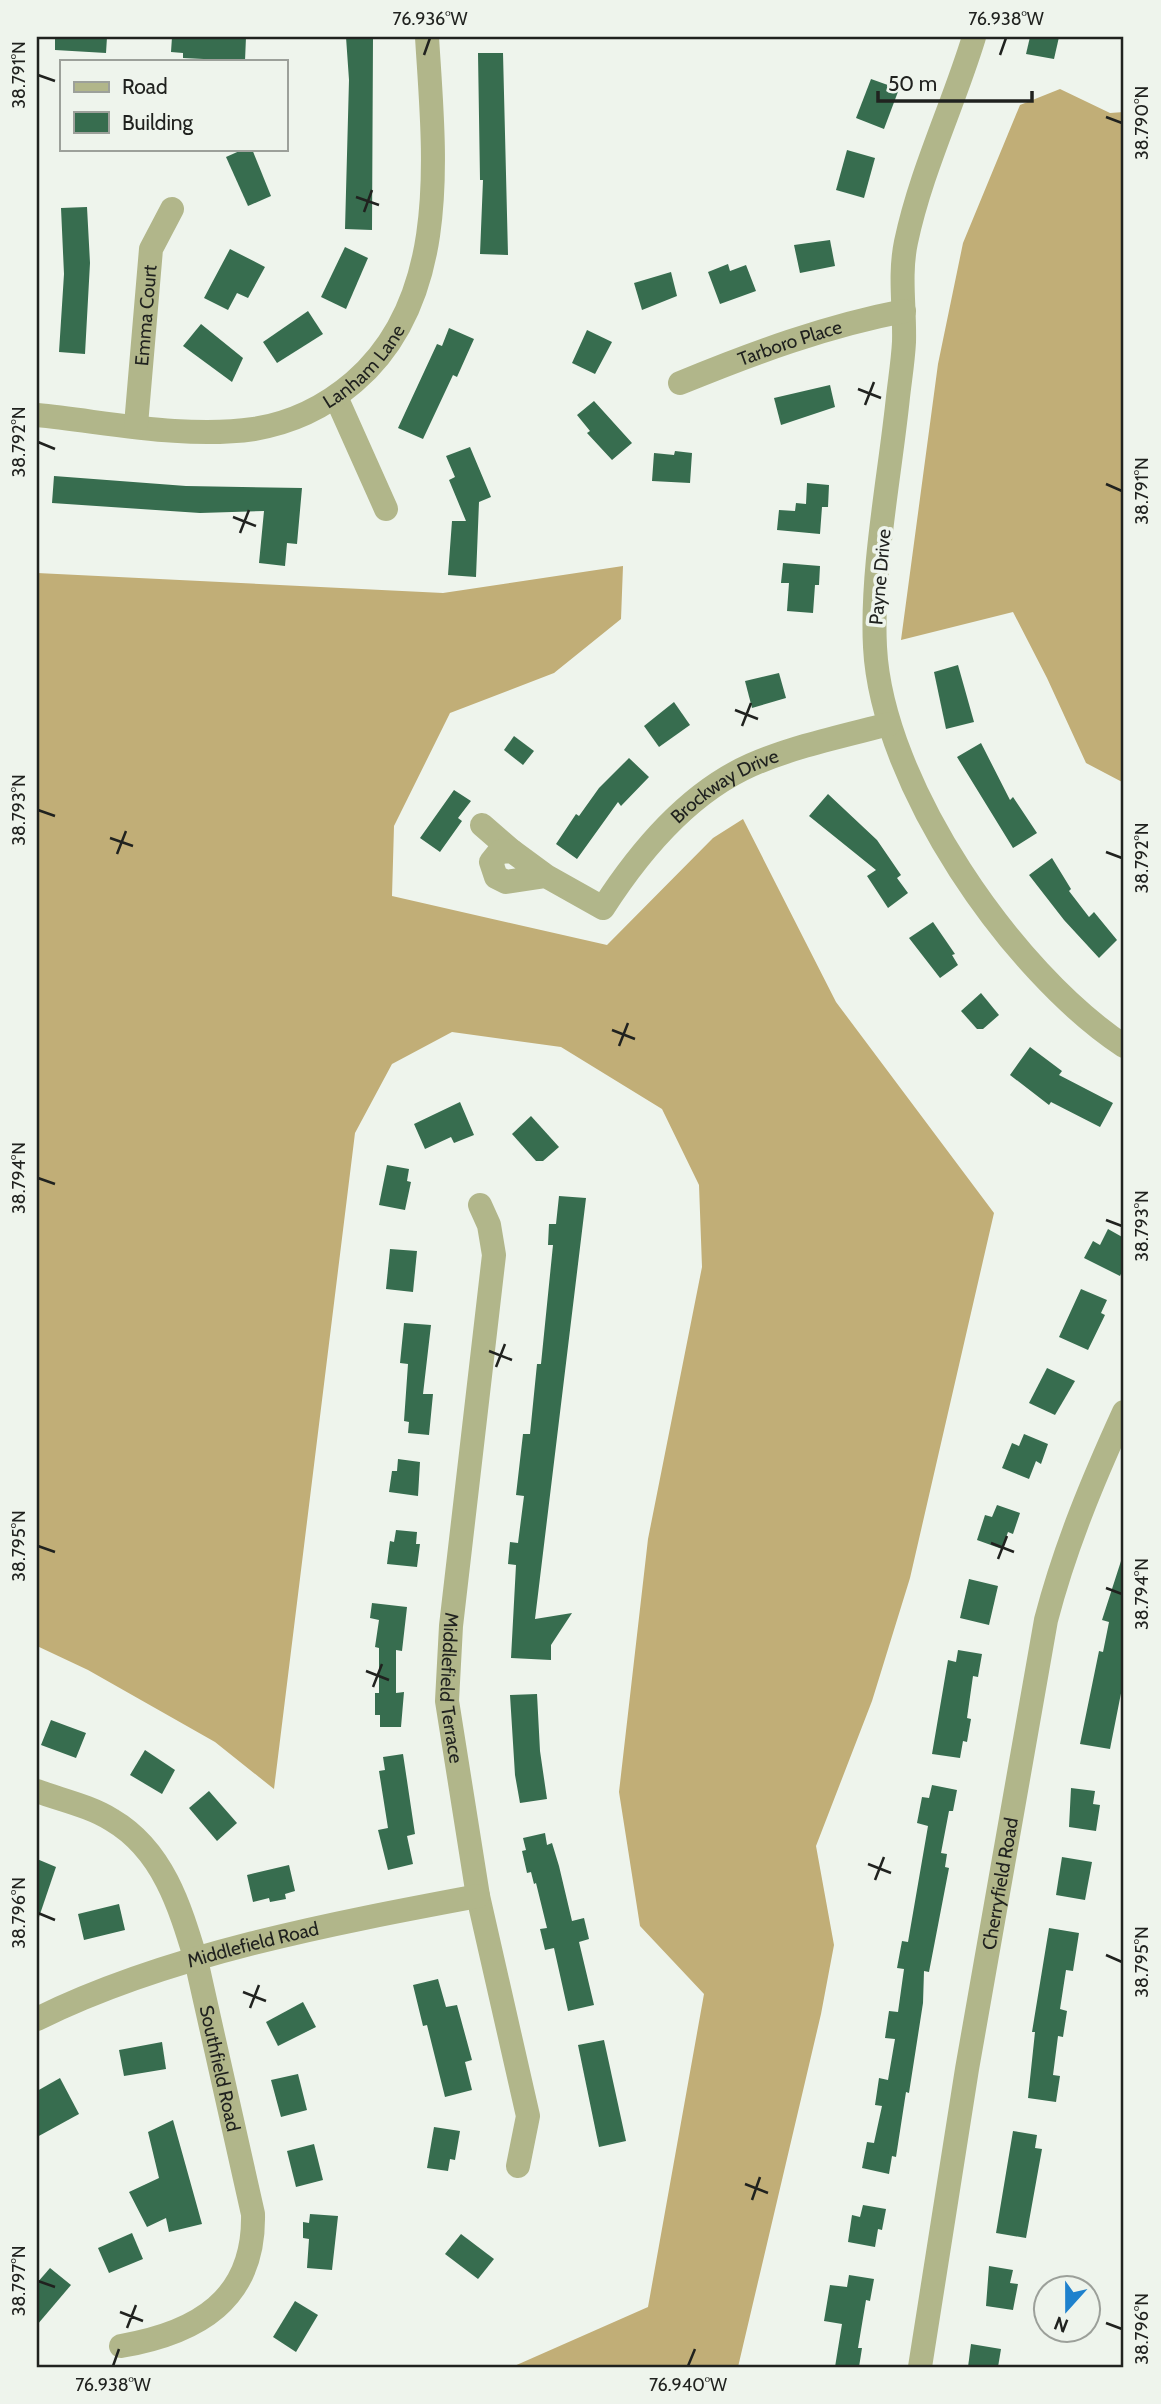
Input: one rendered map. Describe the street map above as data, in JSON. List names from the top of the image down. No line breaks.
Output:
{"streets":{"street":["Emma Court","Tarboro Place","Lanham Lane","Payne Drive","Brockway Drive","Middlefield Terrace","Cherryfield Road","Middlefield Road","Southfield Road"]},"crossings":[["Emma Court","Lanham Lane"],["Tarboro Place","Payne Drive"],["Payne Drive","Brockway Drive"],["Middlefield Terrace","Middlefield Road"],["Middlefield Road","Southfield Road"]],"legend":["Road","Building"],"scale_bar":"50 m","north":"bottom","coordinates":["76.936°W","76.938°W","38.791°N","38.790°N","38.792°N","38.793°N","38.794°N","38.795°N","38.796°N","38.797°N","76.940°W"]}
